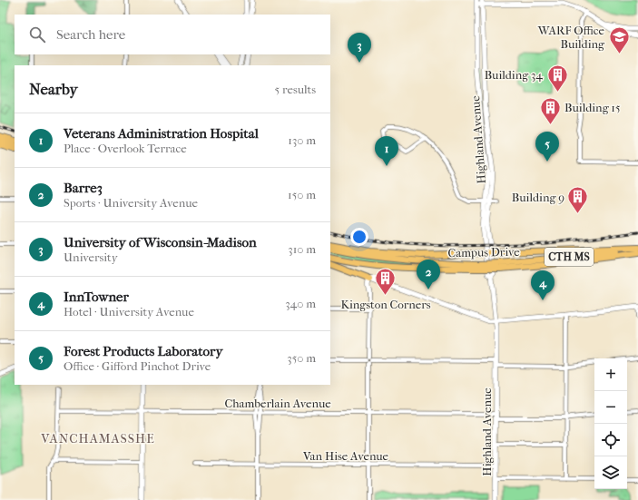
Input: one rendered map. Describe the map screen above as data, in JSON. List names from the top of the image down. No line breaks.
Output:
{"streets":{"main road":["Campus Drive","CTH MS"],"street":["Highland Avenue","Chamberlain Avenue","Van Hise Avenue"]},"crossings":[["Highland Avenue","Chamberlain Avenue"],["Highland Avenue","Van Hise Avenue"]],"districts":["VANCHAMASSHE"],"places":{"school or university":["WARF Office Building"],"building":["Building 34","Building 15","Building 9","Kingston Corners"]},"page":{"search":"Search here","pins":["3","5","1","2","4"],"heading":["Nearby","5 results"],"list":[{"mark":"1","name":"Veterans Administration Hospital","note":"Place · Overlook Terrace","value":"130 m"},{"mark":"2","name":"Barre3","note":"Sports · University Avenue","value":"150 m"},{"mark":"3","name":"University of Wisconsin-Madison","note":"University","value":"310 m"},{"mark":"4","name":"InnTowner","note":"Hotel · University Avenue","value":"340 m"},{"mark":"5","name":"Forest Products Laboratory","note":"Office · Gifford Pinchot Drive","value":"350 m"}],"map_buttons":["+","−"]}}
